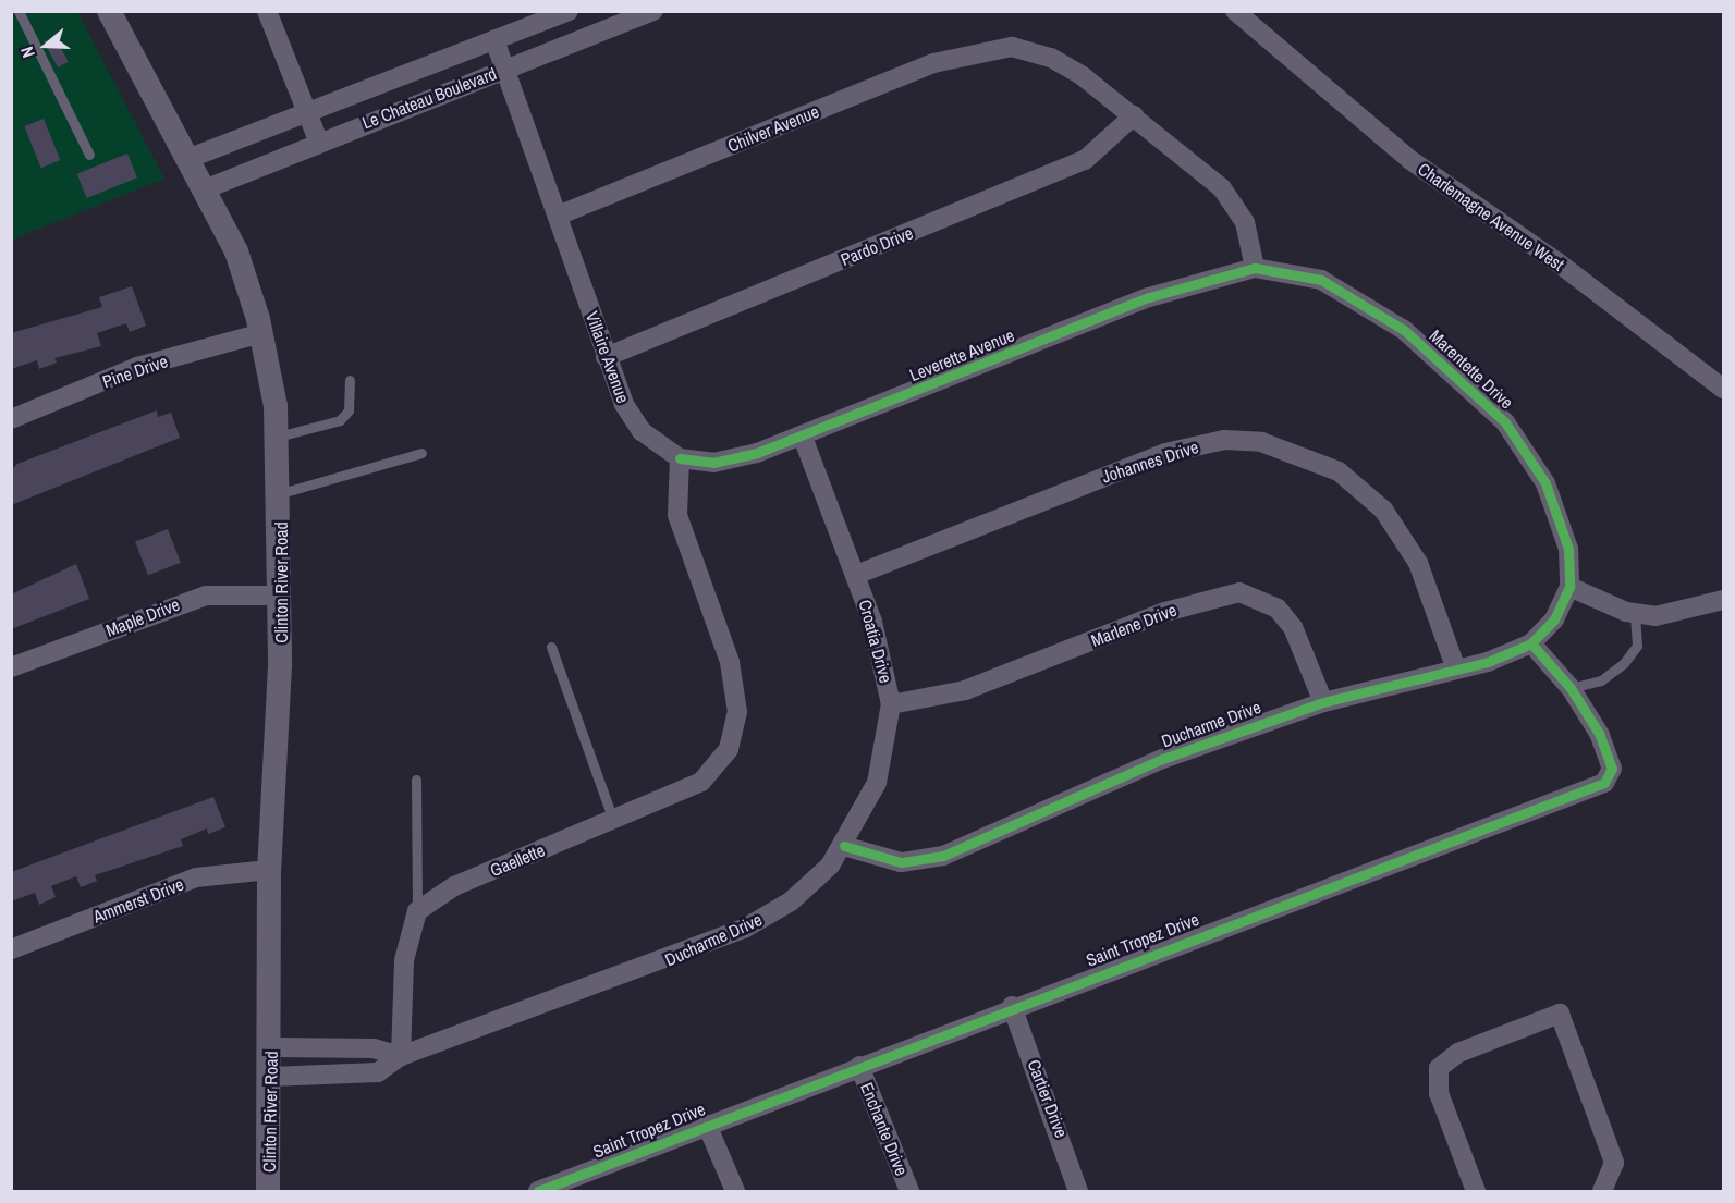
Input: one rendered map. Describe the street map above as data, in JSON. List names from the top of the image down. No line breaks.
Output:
{"streets":{"street":["Le Chateau Boulevard","Chilver Avenue","Charlemagne Avenue West","Pardo Drive","Leverette Avenue","Villaire Avenue","Marentette Drive","Pine Drive","Johannes Drive","Clinton River Road","Maple Drive","Marlene Drive","Croatia Drive","Ducharme Drive","Gaellette","Ammerst Drive","Saint Tropez Drive","Cartier Drive","Enchante Drive"]},"crossings":[["Le Chateau Boulevard","Villaire Avenue"],["Le Chateau Boulevard","Clinton River Road"],["Chilver Avenue","Pardo Drive"],["Chilver Avenue","Villaire Avenue"],["Pardo Drive","Villaire Avenue"],["Leverette Avenue","Villaire Avenue"],["Leverette Avenue","Marentette Drive"],["Leverette Avenue","Croatia Drive"],["Leverette Avenue","Gaellette"],["Villaire Avenue","Gaellette"],["Marentette Drive","Ducharme Drive"],["Pine Drive","Clinton River Road"],["Johannes Drive","Croatia Drive"],["Johannes Drive","Ducharme Drive"],["Clinton River Road","Maple Drive"],["Clinton River Road","Ducharme Drive"],["Clinton River Road","Ammerst Drive"],["Marlene Drive","Croatia Drive"],["Marlene Drive","Ducharme Drive"],["Croatia Drive","Ducharme Drive"],["Ducharme Drive","Saint Tropez Drive"],["Saint Tropez Drive","Cartier Drive"],["Saint Tropez Drive","Enchante Drive"]],"north":"left"}
